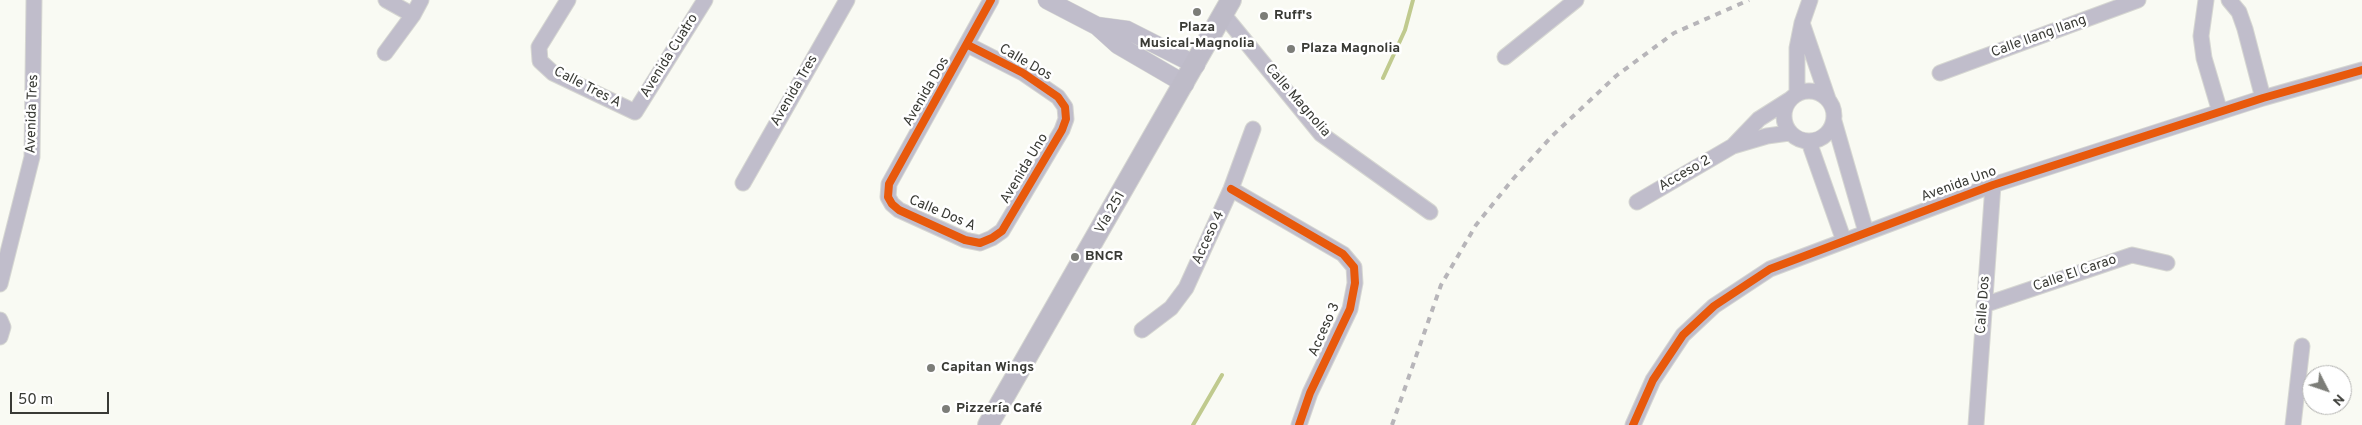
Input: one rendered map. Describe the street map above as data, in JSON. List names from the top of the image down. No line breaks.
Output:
{"streets":{"main road":["Vía 251"],"street":["Calle Ilang Ilang","Avenida Cuatro","Calle Dos","Calle Tres A","Avenida Tres","Avenida Dos","Calle Magnolia","Avenida Uno","Acceso 2","Calle Dos A","Acceso 4","Calle El Carao","Acceso 3"]},"crossings":[["Avenida Cuatro","Calle Tres A"],["Calle Dos","Avenida Dos"],["Calle Dos","Avenida Uno"],["Calle Dos","Calle El Carao"],["Avenida Dos","Calle Dos A"],["Calle Magnolia","Vía 251"],["Avenida Uno","Calle Dos A"],["Acceso 4","Acceso 3"]],"places":["Plaza Musical-Magnolia","Ruff's","Plaza Magnolia","BNCR","Capitan Wings","Pizzería Café"],"scale_bar":"50 m","north":"bottom right"}
